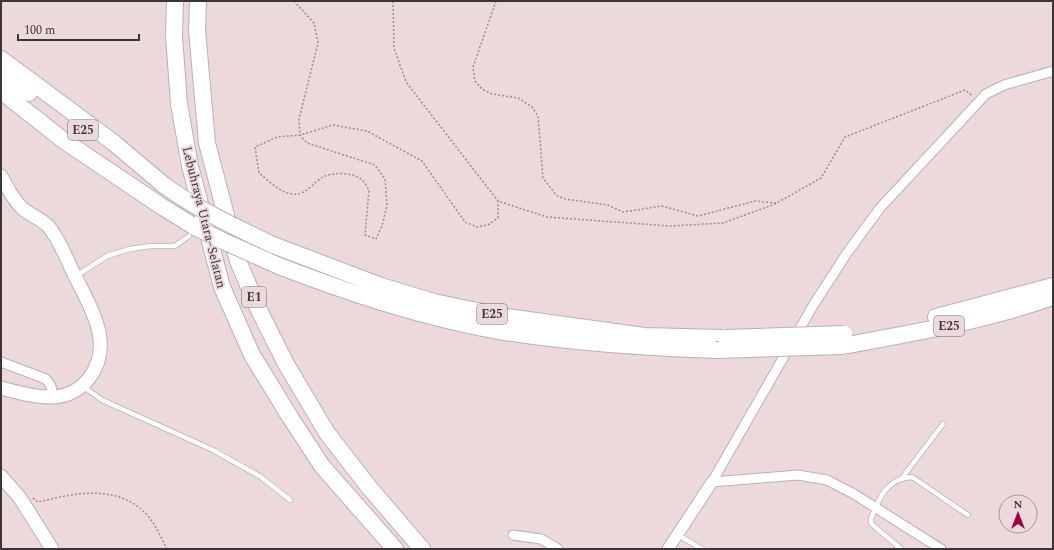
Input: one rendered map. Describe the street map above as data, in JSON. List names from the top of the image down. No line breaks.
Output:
{"streets":{"highway":["E25","Lebuhraya Utara–Selatan","E1"]},"scale_bar":"100 m","north":"top"}
